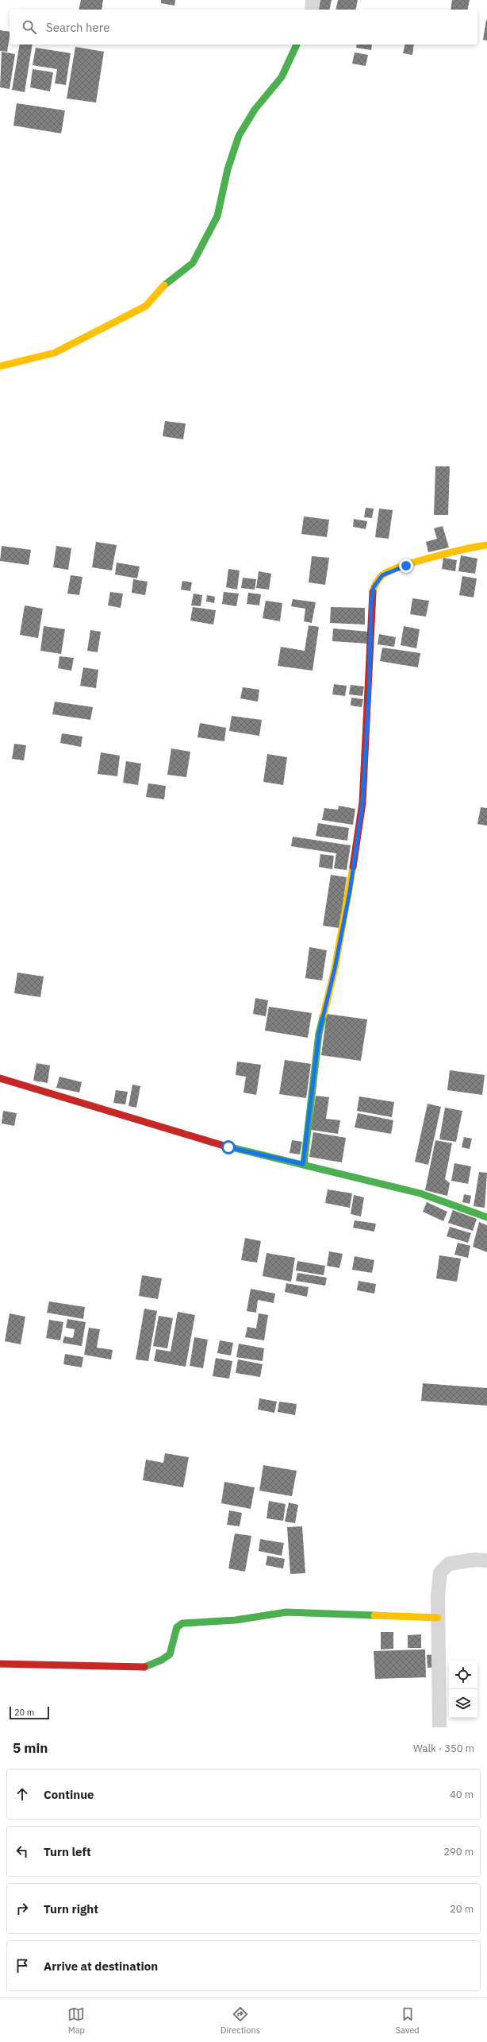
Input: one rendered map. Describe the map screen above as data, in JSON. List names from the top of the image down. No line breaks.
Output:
{"scale_bar":"20 m","page":{"search":"Search here","scale":"20 m","heading":["5 min","Walk · 350 m"],"list":[["Continue","40 m"],["Turn left","290 m"],["Turn right","20 m"],"Arrive at destination"],"nav":["Map","Directions","Saved"]}}
